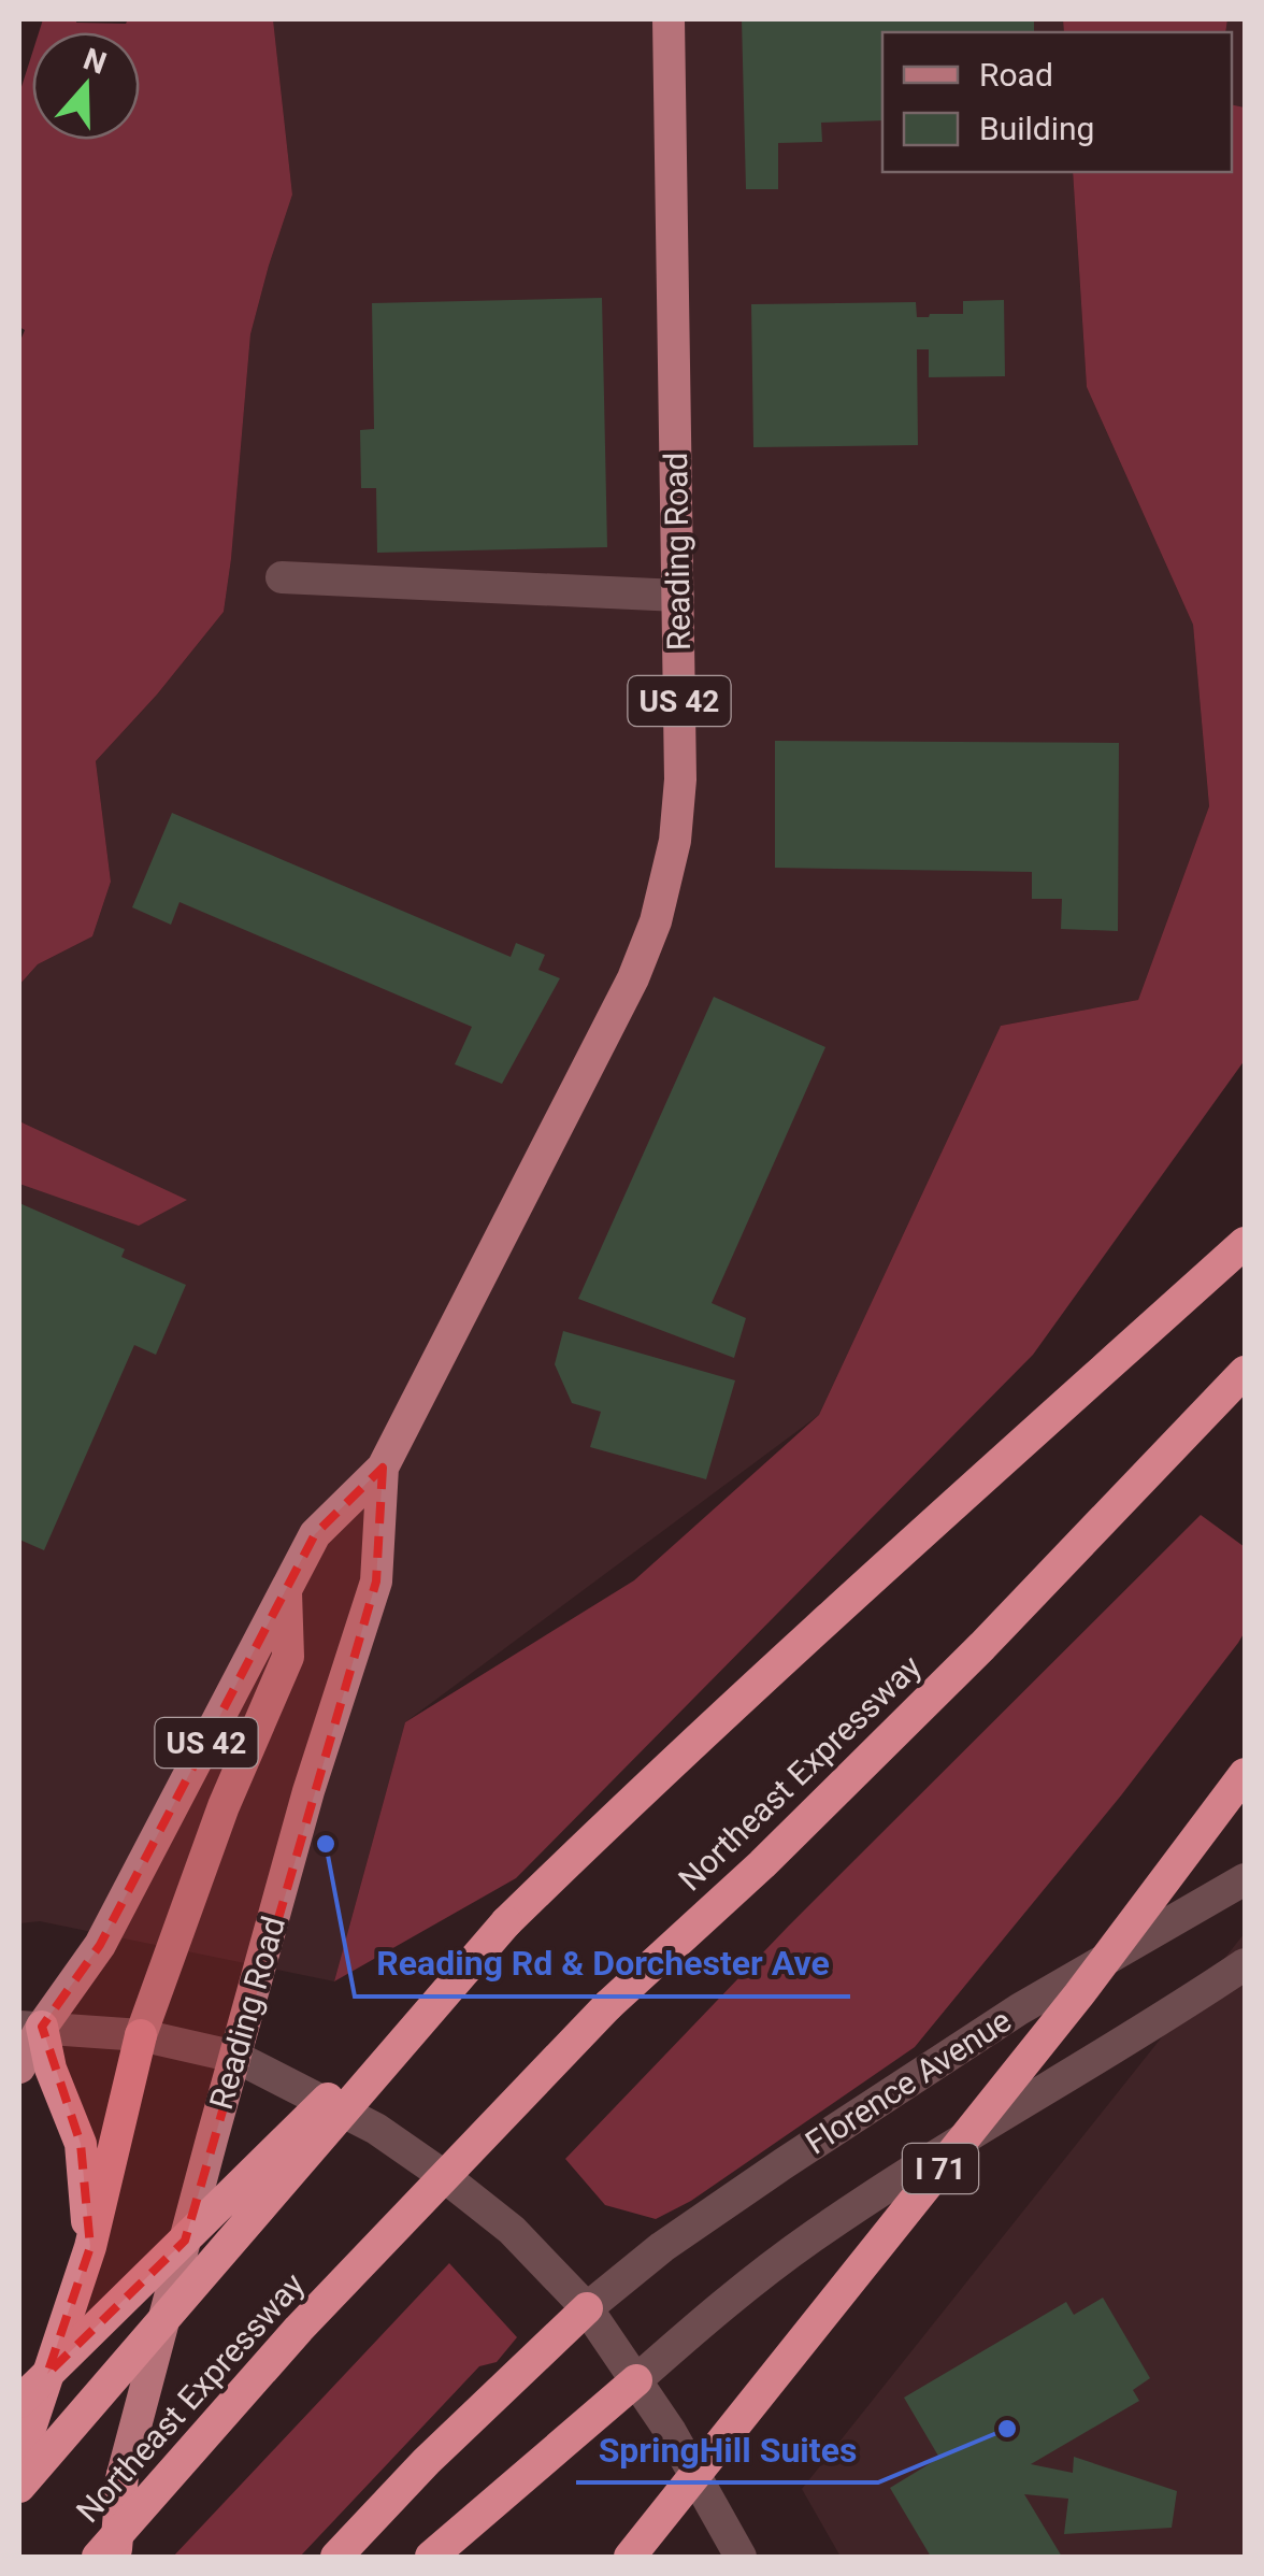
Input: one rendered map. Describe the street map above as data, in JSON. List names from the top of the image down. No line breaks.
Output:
{"streets":{"highway":["Northeast Expressway","I 71"],"main road":["Reading Road","US 42"],"street":["Florence Avenue"]},"crossings":[["Reading Road","Northeast Expressway"]],"places":["Reading Rd & Dorchester Ave","SpringHill Suites"],"legend":["Road","Building"],"north":"top"}
